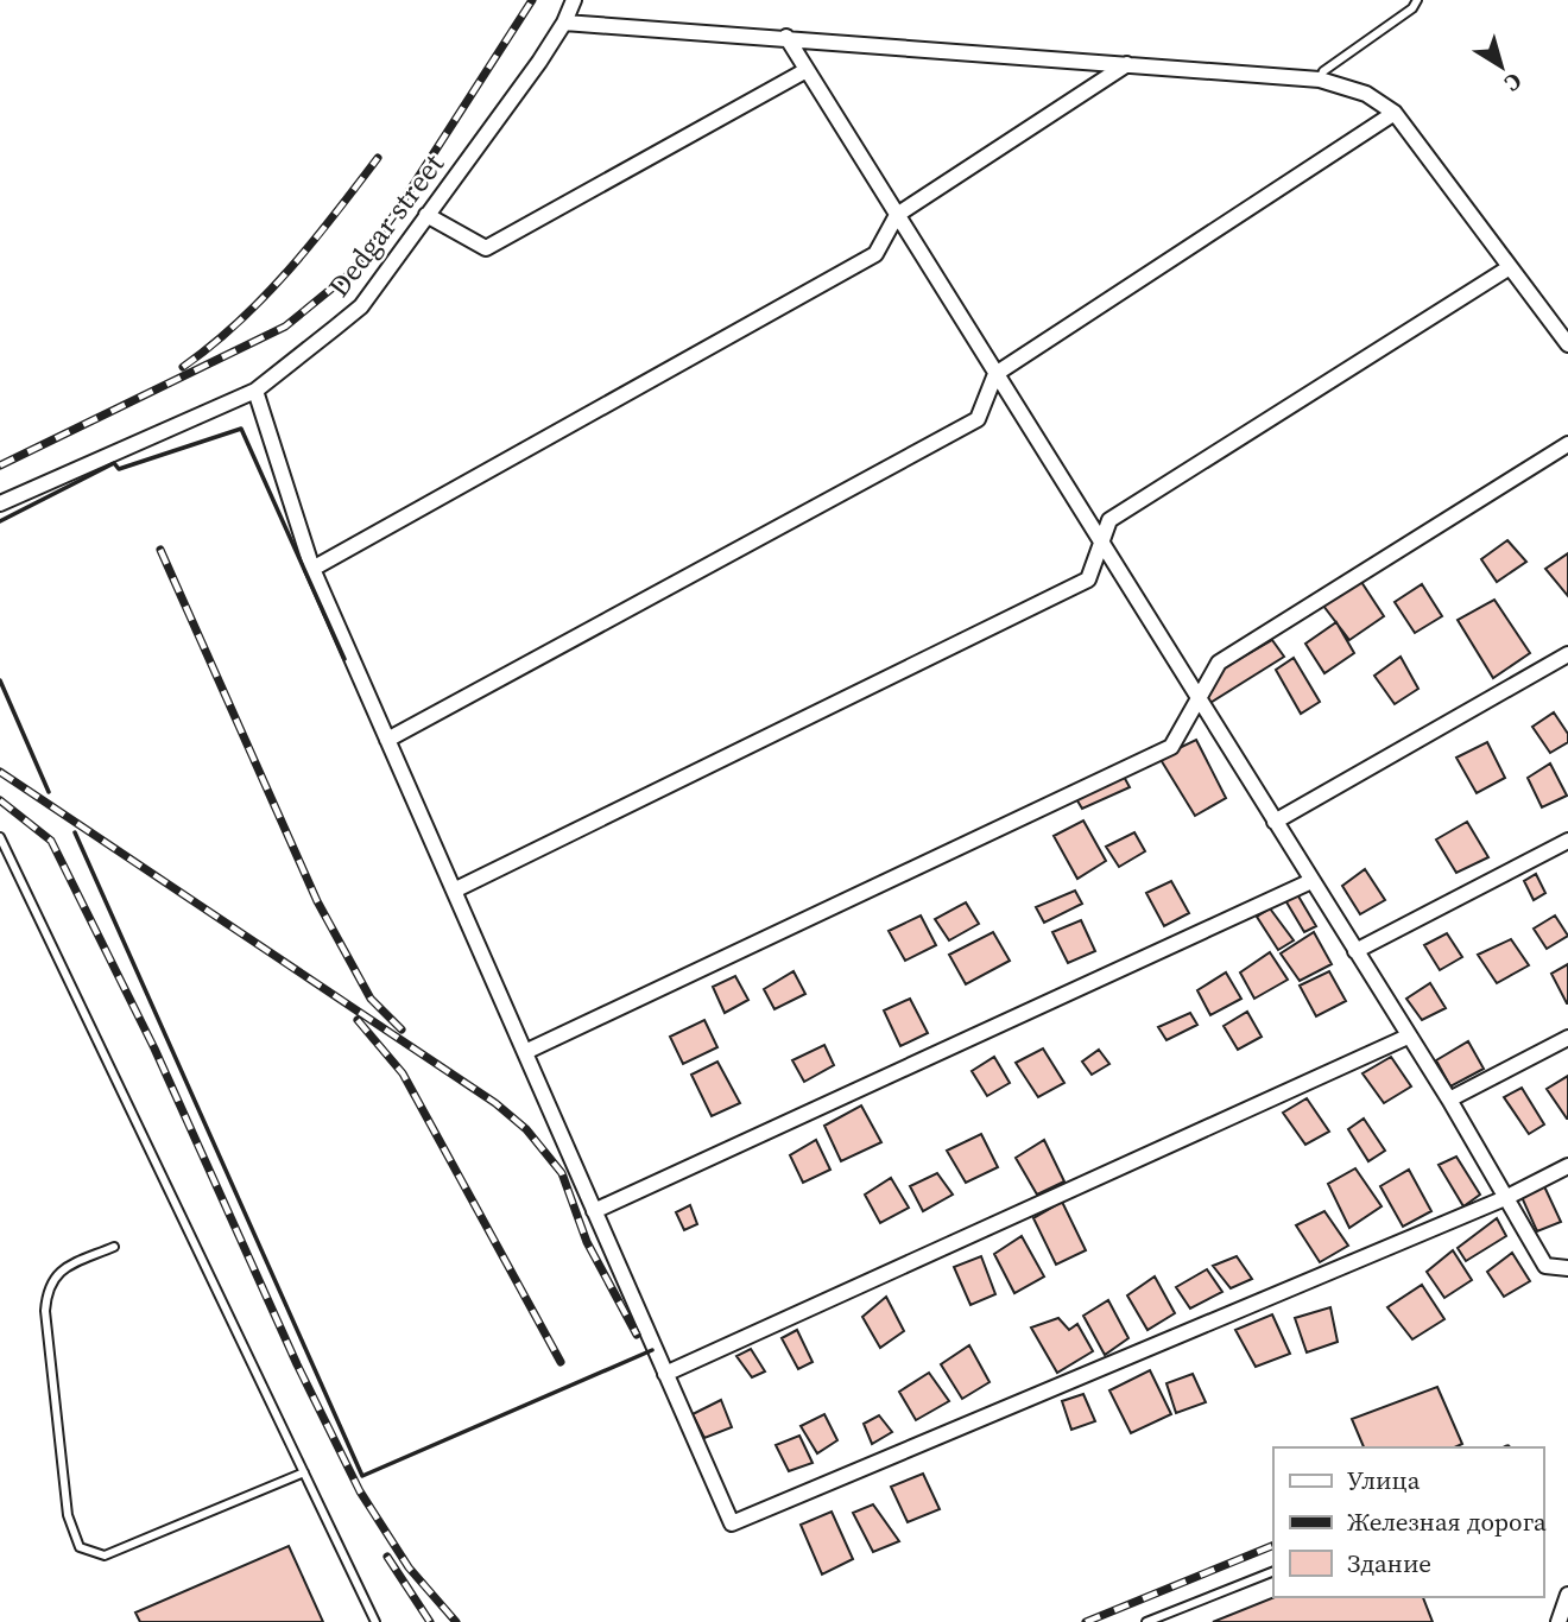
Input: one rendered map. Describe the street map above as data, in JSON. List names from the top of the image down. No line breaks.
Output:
{"streets":{"street":["Dedgar street"]},"legend":["Улица","Железная дорога","Здание"],"north":"bottom right"}
